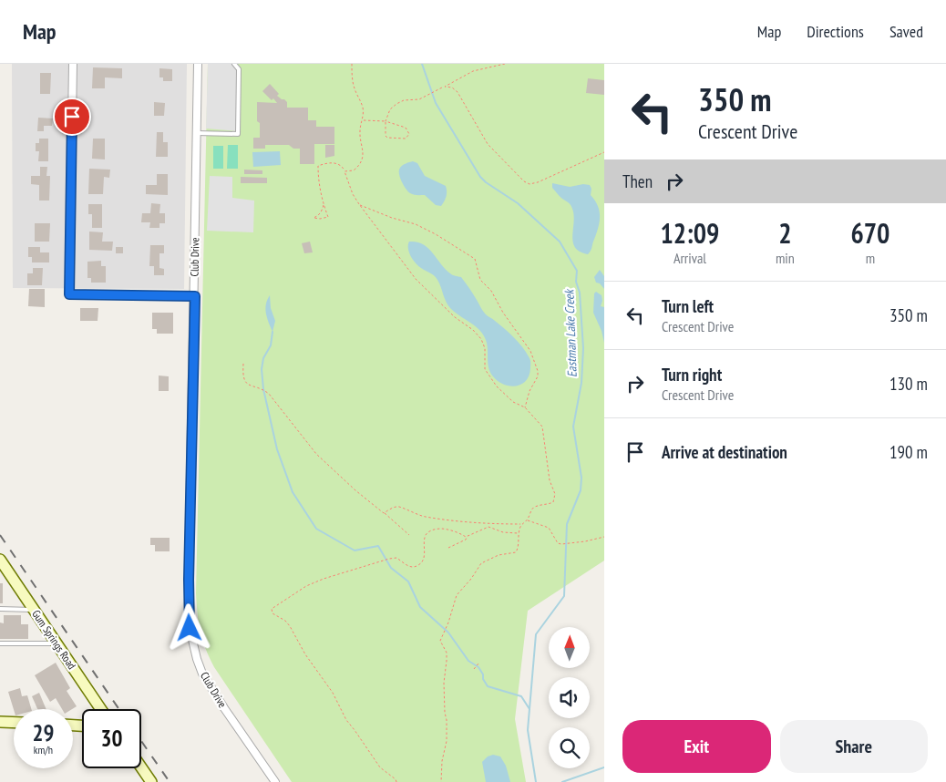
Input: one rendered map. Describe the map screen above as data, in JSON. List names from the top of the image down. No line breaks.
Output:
{"streets":{"street":["Club Drive","Gum Springs Road"]},"water":["Eastman Lake Creek"],"north":"top","page":{"header":"Map","nav":["Map","Directions","Saved"],"turn":["350 m","Crescent Drive"],"then":"Then","eta":["12:09","Arrival","2","min","670","m"],"list":[{"name":"Turn left","note":"Crescent Drive","value":"350 m"},{"name":"Turn right","note":"Crescent Drive","value":"130 m"},{"name":"Arrive at destination","value":"190 m"}],"speed":"29 km/h","limit":"30","buttons":["Exit","Share"]}}
